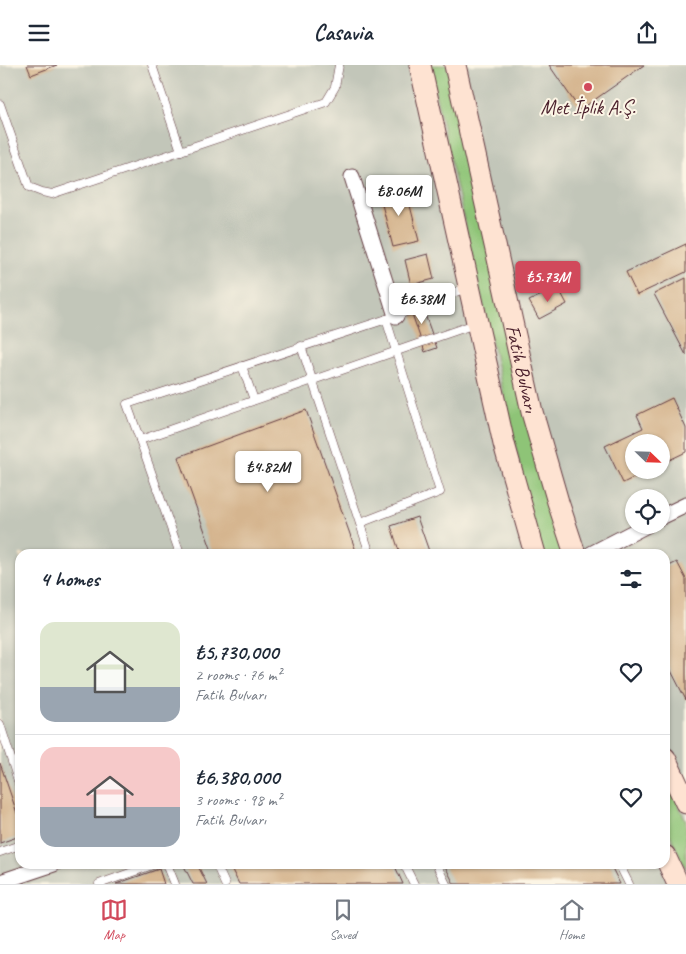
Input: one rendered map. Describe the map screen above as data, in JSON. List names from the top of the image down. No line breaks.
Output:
{"streets":{"main road":["Fatih Bulvarı"]},"places":["Met İplik A.Ş."],"north":"bottom right","page":{"header":"Casavia","price":["₺8.06M","₺5.73M","₺6.38M","₺4.82M"],"heading":"4 homes","list":[{"name":"₺5,730,000","note":"2 rooms · 76 m² · Fatih Bulvarı"},{"name":"₺6,380,000","note":"3 rooms · 98 m² · Fatih Bulvarı"}],"tabs":["Map","Saved","Home"]}}
